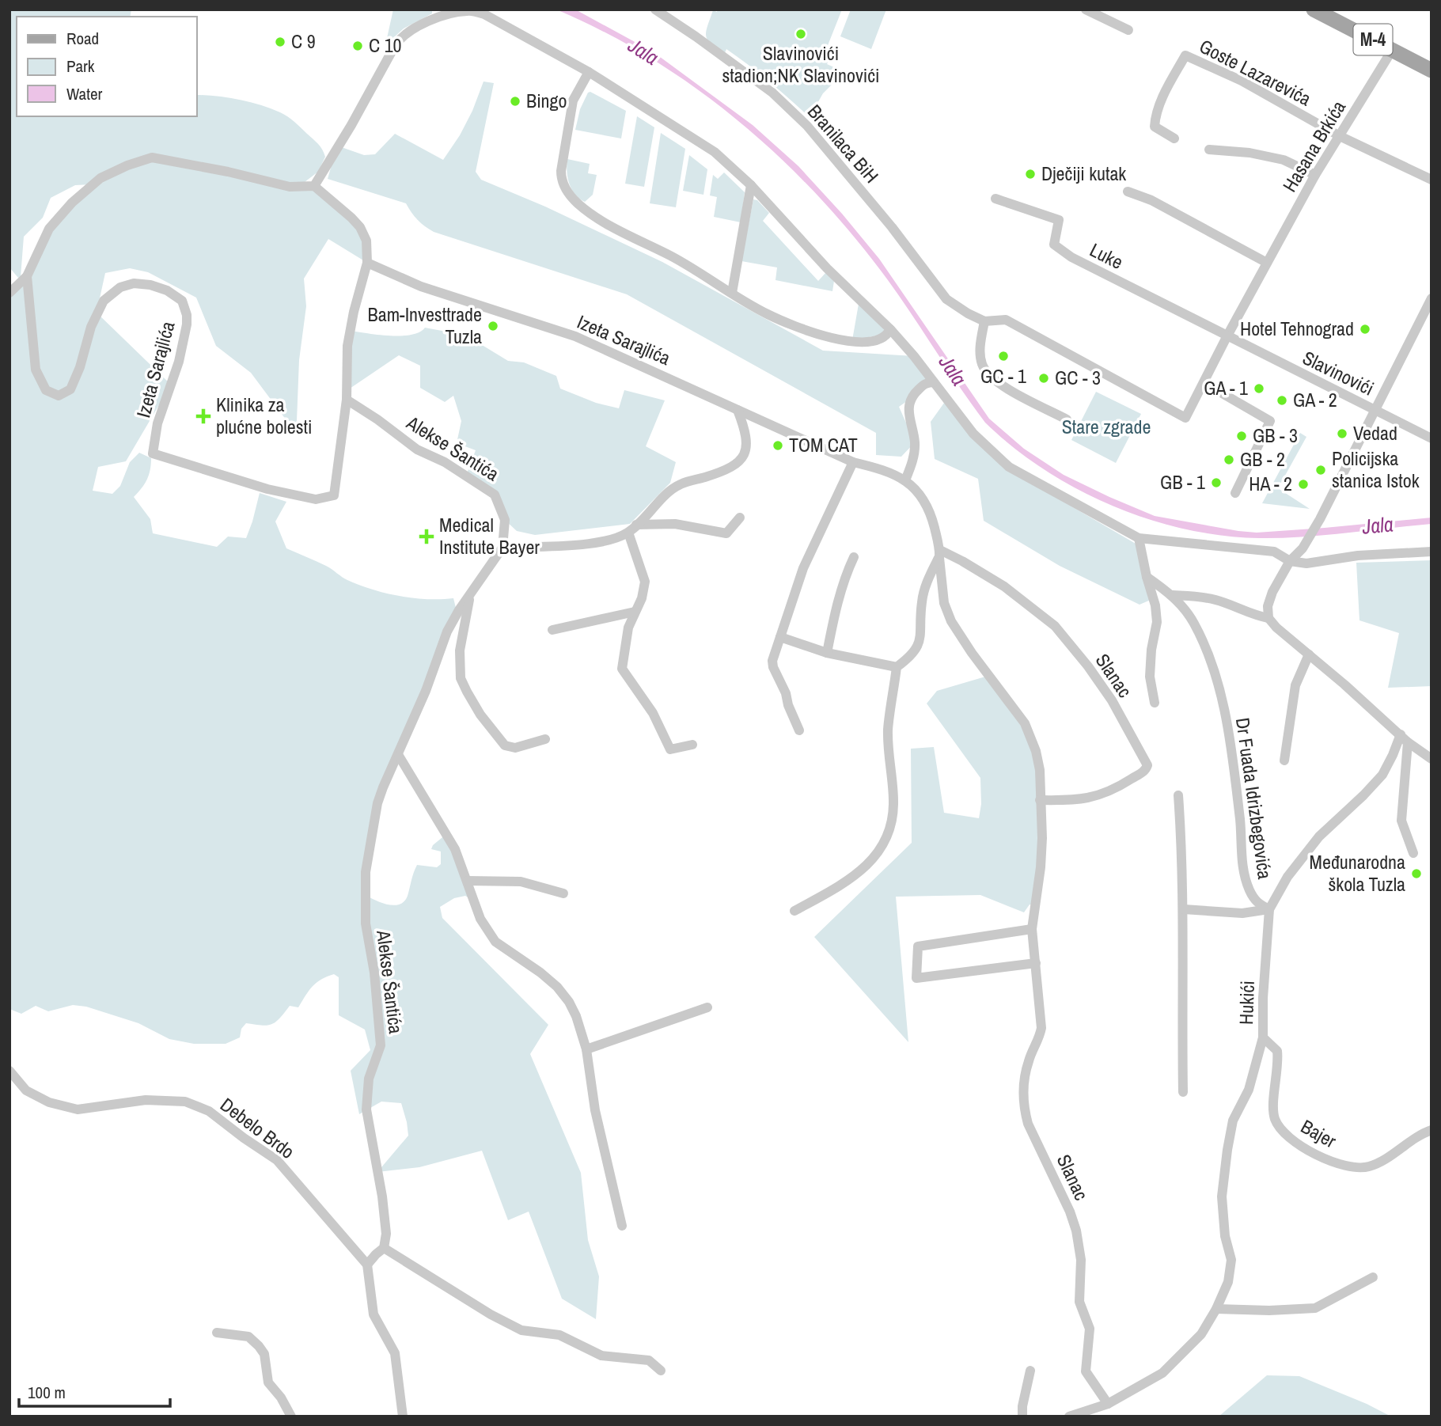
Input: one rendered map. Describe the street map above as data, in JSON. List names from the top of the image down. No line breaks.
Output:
{"streets":{"main road":["M-4"],"street":["Goste Lazarevića","Branilaca BiH","Hasana Brkića","Luke","Izeta Sarajlića","Slavinovići","Alekse Šantića","Slanac","Dr Fuada Idrizbegovića","Hukići","Debelo Brdo","Bajer"]},"crossings":[["M-4","Hasana Brkića"],["Goste Lazarevića","Hasana Brkića"],["Branilaca BiH","Hasana Brkića"],["Hasana Brkića","Luke"],["Hasana Brkića","Slavinovići"],["Luke","Slavinovići"],["Izeta Sarajlića","Alekse Šantića"],["Izeta Sarajlića","Slanac"],["Slanac","Hukići"],["Dr Fuada Idrizbegovića","Hukići"],["Hukići","Bajer"]],"water":["Jala"],"parks":["Stare zgrade"],"places":{"other":["Slavinovići stadion;NK Slavinovići","C 9","C 10","Bingo","Dječiji kutak","Bam-Investtrade Tuzla","Hotel Tehnograd","GC - 1","GC - 3","GA - 1","GA - 2","Vedad","GB - 3","TOM CAT","GB - 2","Policijska stanica Istok","GB - 1","HA - 2","Međunarodna škola Tuzla"],"health":["Klinika za plućne bolesti","Medical Institute Bayer"]},"legend":["Road","Park","Water"],"scale_bar":"100 m"}
